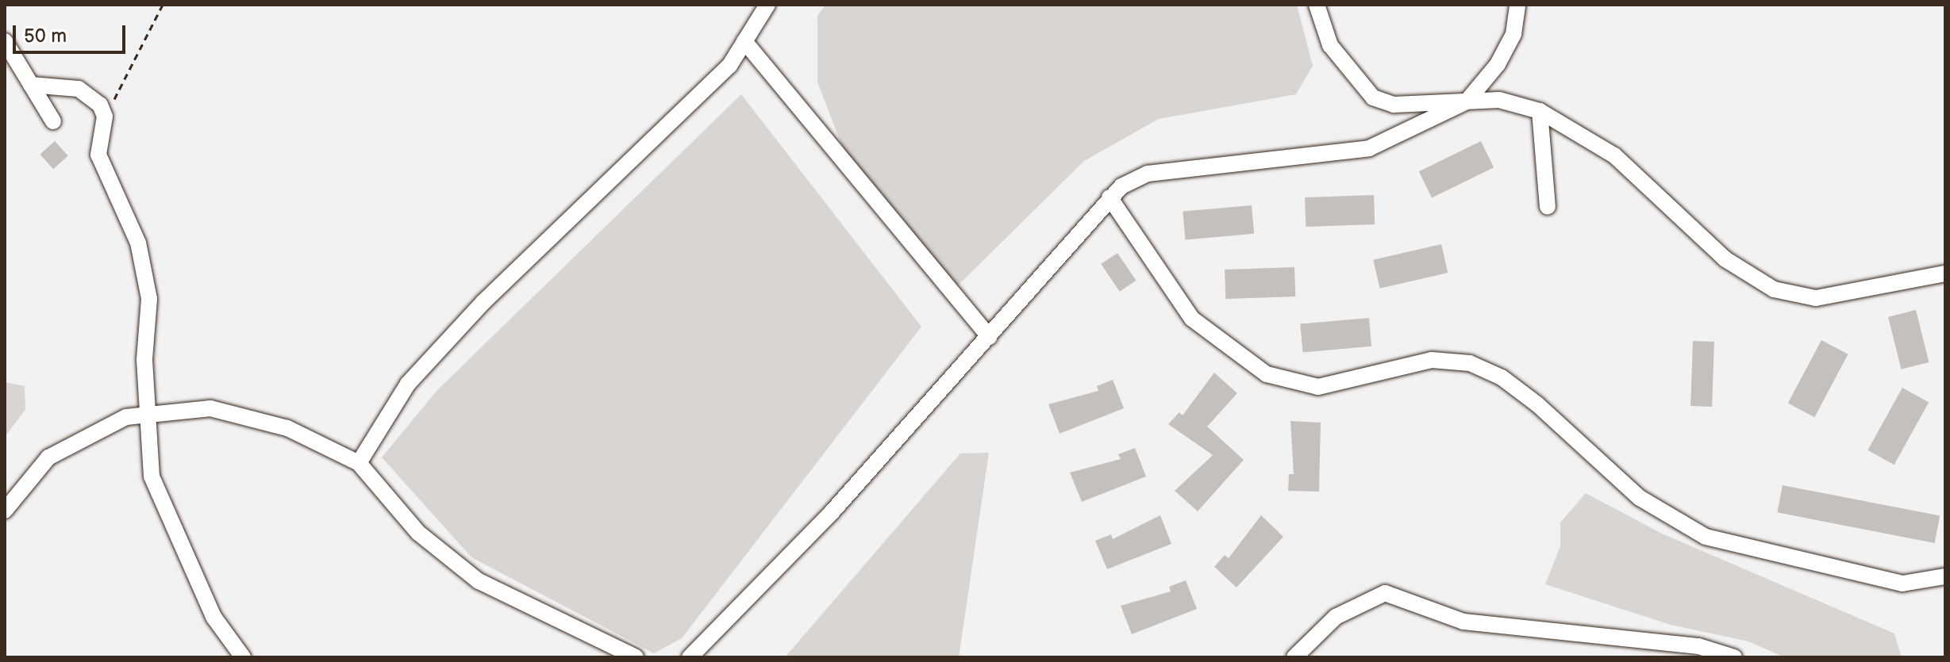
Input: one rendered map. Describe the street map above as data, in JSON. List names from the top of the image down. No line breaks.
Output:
{"scale_bar":"50 m"}
